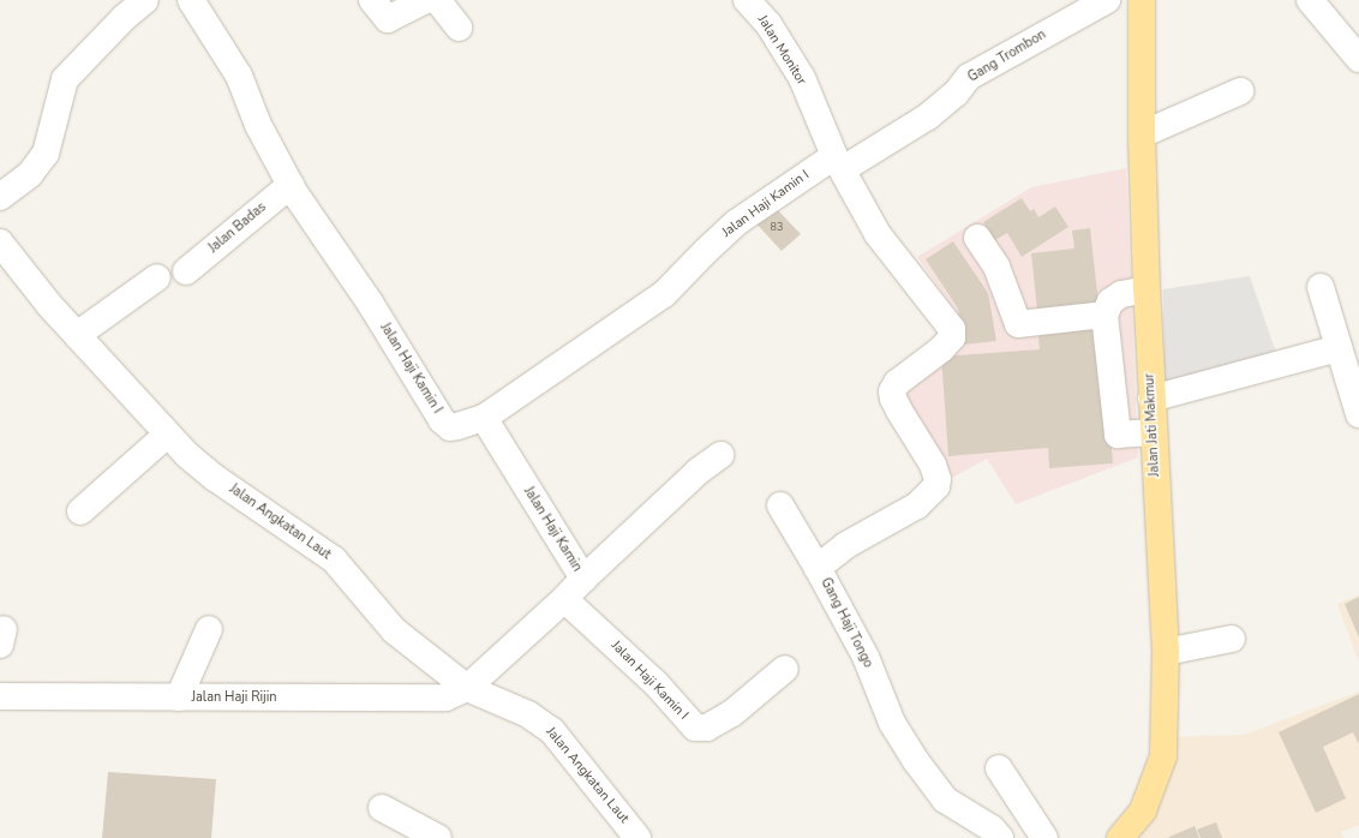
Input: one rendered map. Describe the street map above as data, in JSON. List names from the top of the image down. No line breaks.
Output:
{"streets":{"main road":["Jalan Jati Makmur"],"street":["Jalan Monitor","Gang Trombon","Jalan Haji Kamin I","Jalan Badas","Jalan Angkatan Laut","Jalan Haji Kamin","Gang Haji Tongo","Jalan Haji Rijin"]},"crossings":[["Jalan Monitor","Gang Trombon"],["Jalan Monitor","Jalan Haji Kamin I"],["Jalan Monitor","Gang Haji Tongo"],["Gang Trombon","Jalan Haji Kamin I"],["Gang Trombon","Gang Haji Tongo"],["Jalan Haji Kamin I","Jalan Badas"],["Jalan Haji Kamin I","Jalan Haji Kamin"],["Jalan Haji Kamin I","Gang Haji Tongo"],["Jalan Angkatan Laut","Jalan Haji Kamin"],["Jalan Angkatan Laut","Jalan Haji Rijin"],["Jalan Haji Kamin","Jalan Haji Rijin"]],"house_numbers":["83"]}
